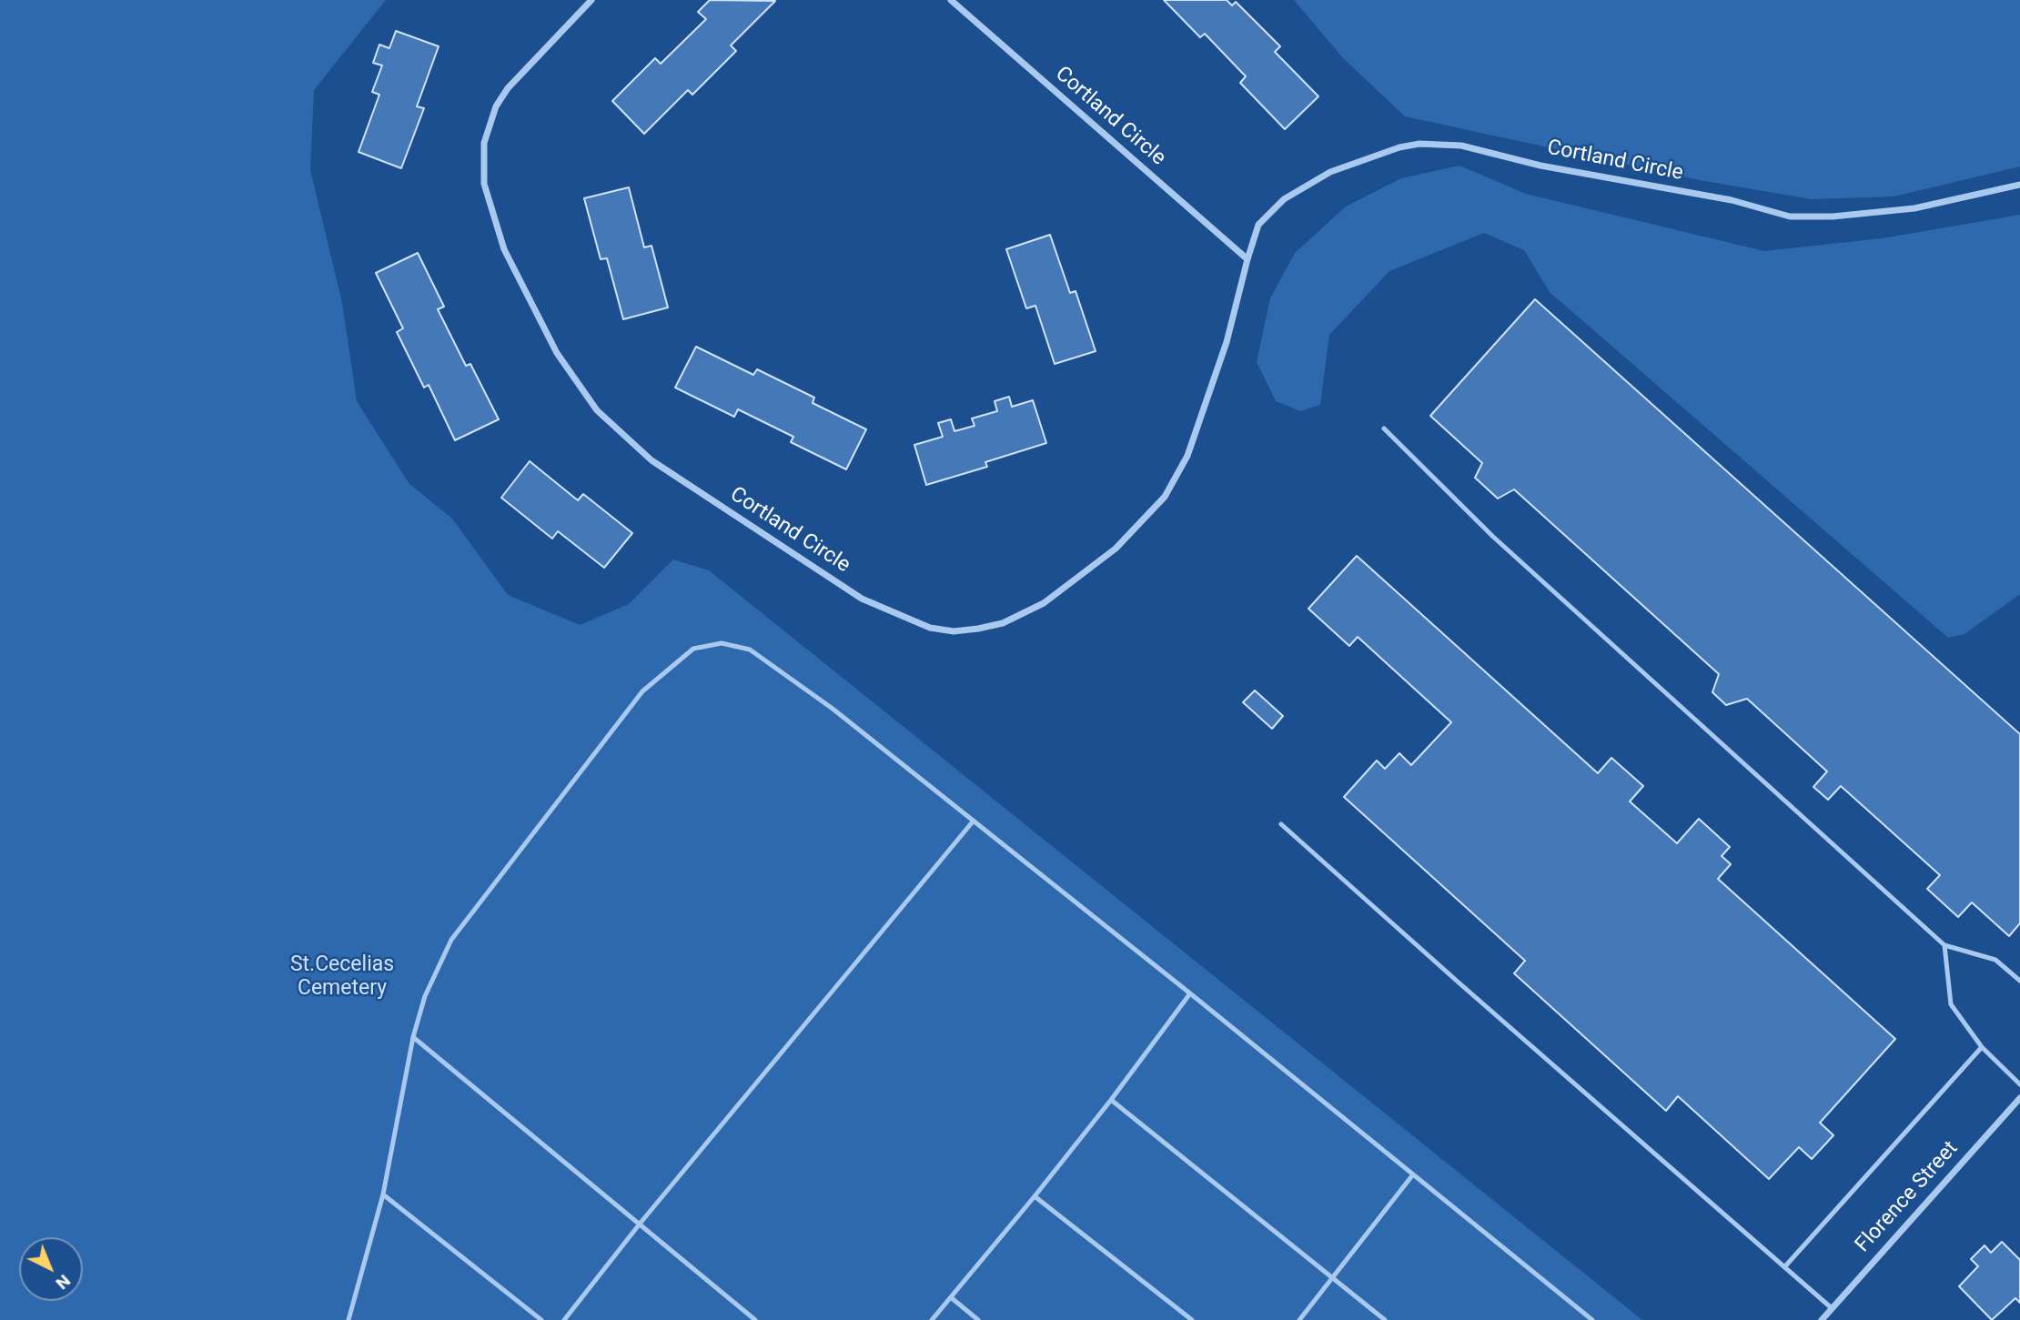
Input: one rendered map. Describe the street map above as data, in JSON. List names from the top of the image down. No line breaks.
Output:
{"streets":{"street":["Cortland Circle","Florence Street"]},"parks":["St.Cecelias Cemetery"],"north":"bottom right"}
